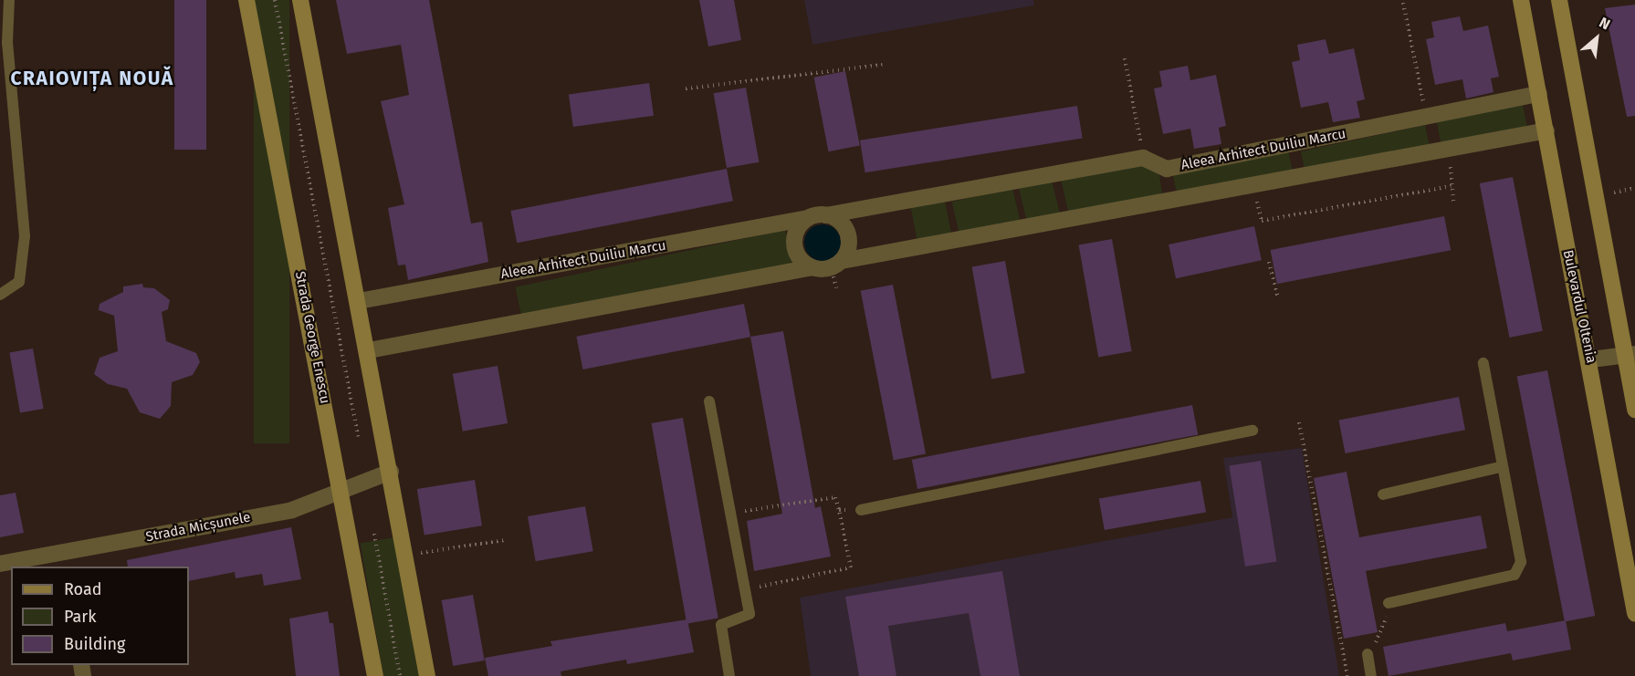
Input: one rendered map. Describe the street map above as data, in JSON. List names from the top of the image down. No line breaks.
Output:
{"streets":{"street":["Aleea Arhitect Duiliu Marcu","Bulevardul Oltenia","Strada George Enescu","Strada Micșunele"]},"crossings":[["Aleea Arhitect Duiliu Marcu","Bulevardul Oltenia"],["Strada George Enescu","Strada Micșunele"]],"districts":["CRAIOVIȚA NOUĂ"],"legend":["Road","Park","Building"],"north":"top right"}
